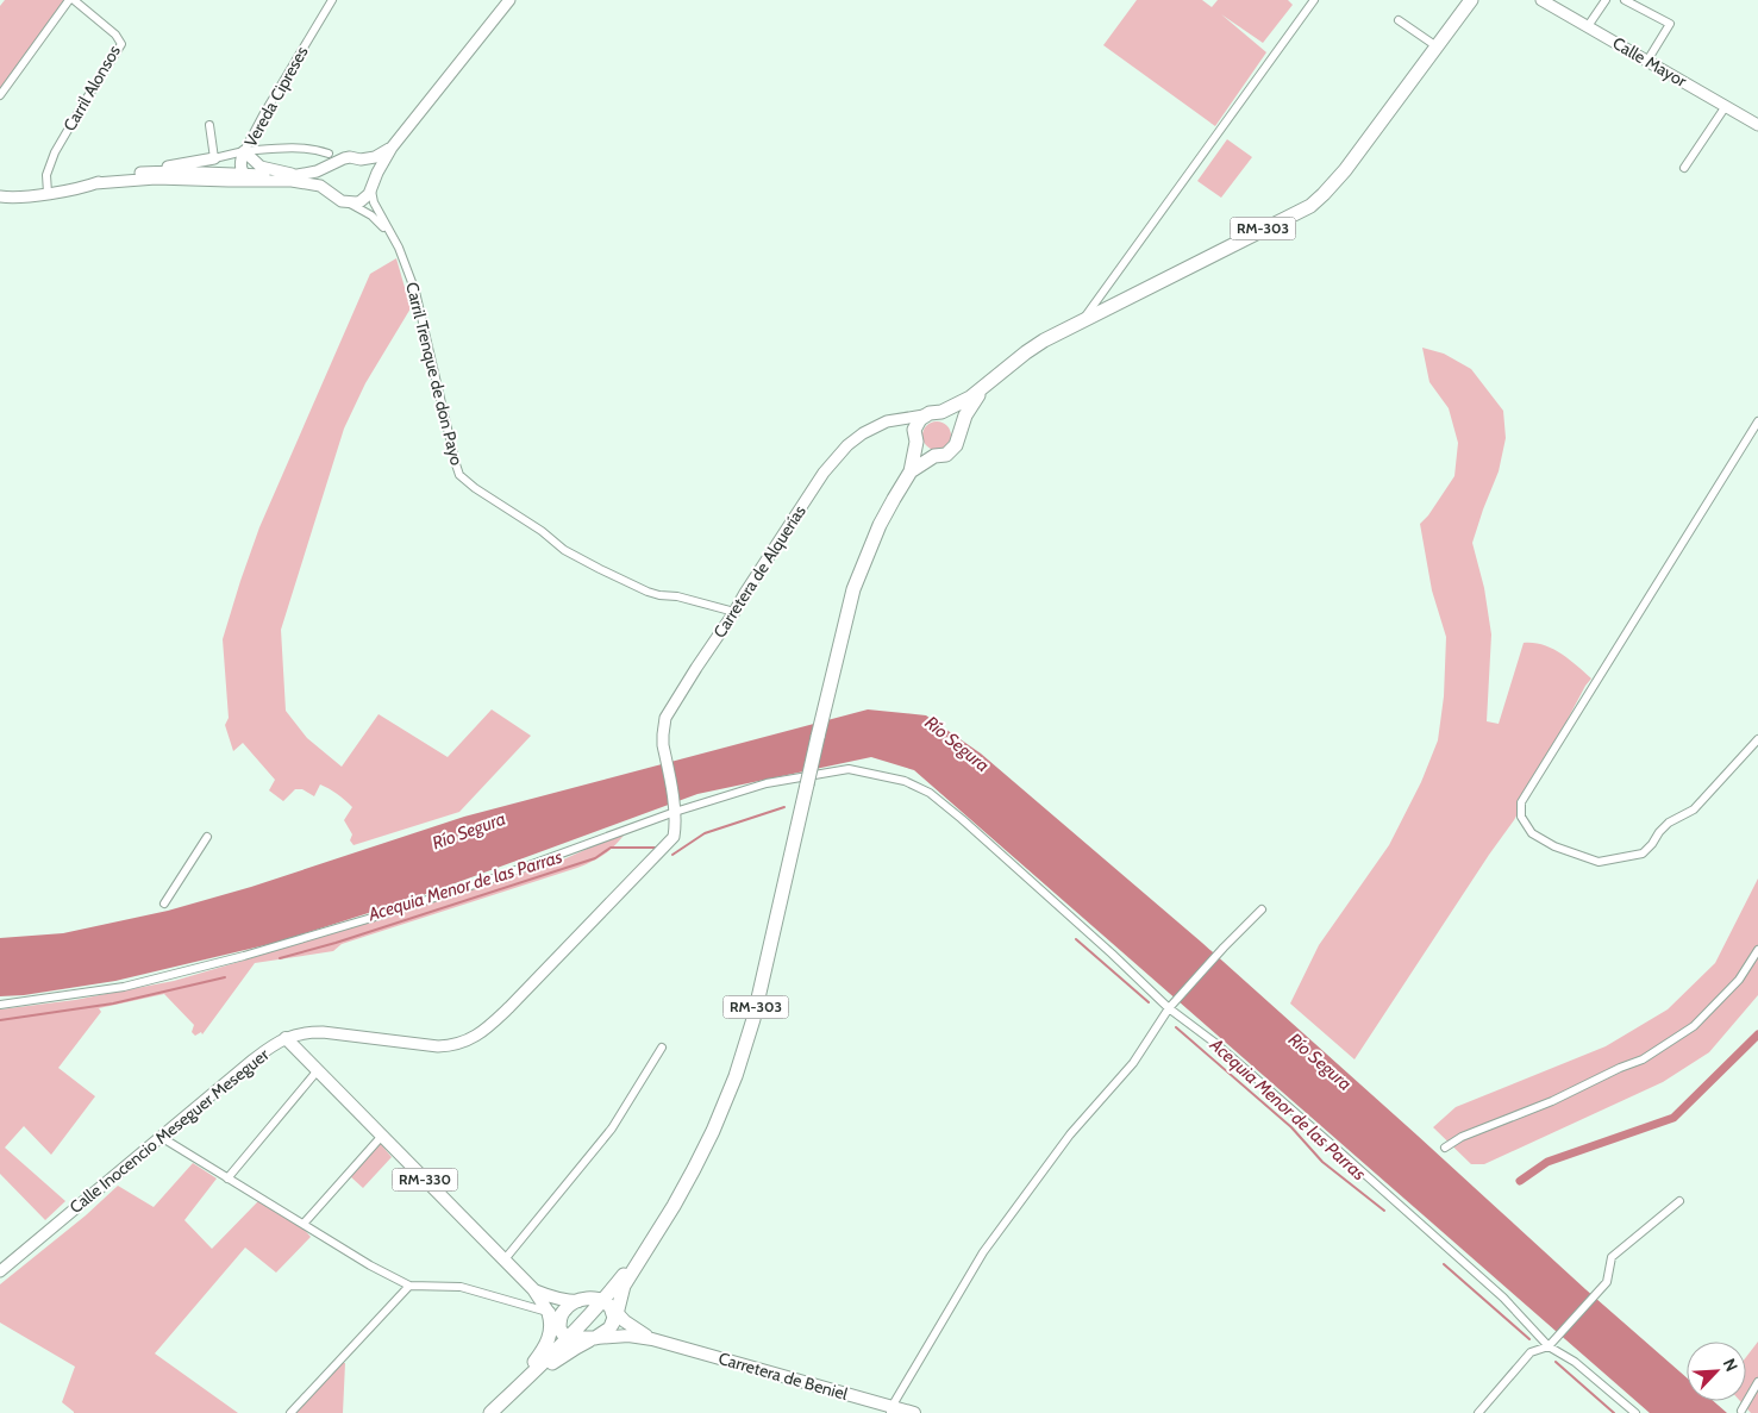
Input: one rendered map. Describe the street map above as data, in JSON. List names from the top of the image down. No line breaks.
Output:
{"streets":{"highway":["RM-303"],"main road":["Calle Mayor","Carretera de Alquerías","Calle Inocencio Meseguer Meseguer","RM-330","Carretera de Beniel"],"street":["Carril Alonsos","Vereda Cipreses","Carril Trenque de don Payo"]},"crossings":[["RM-303","Carretera de Alquerías"],["Carril Trenque de don Payo","Carretera de Alquerías"],["Carretera de Alquerías","Calle Inocencio Meseguer Meseguer"],["Calle Inocencio Meseguer Meseguer","RM-330"]],"water":["Río Segura","Acequia Menor de las Parras"],"north":"top right"}
